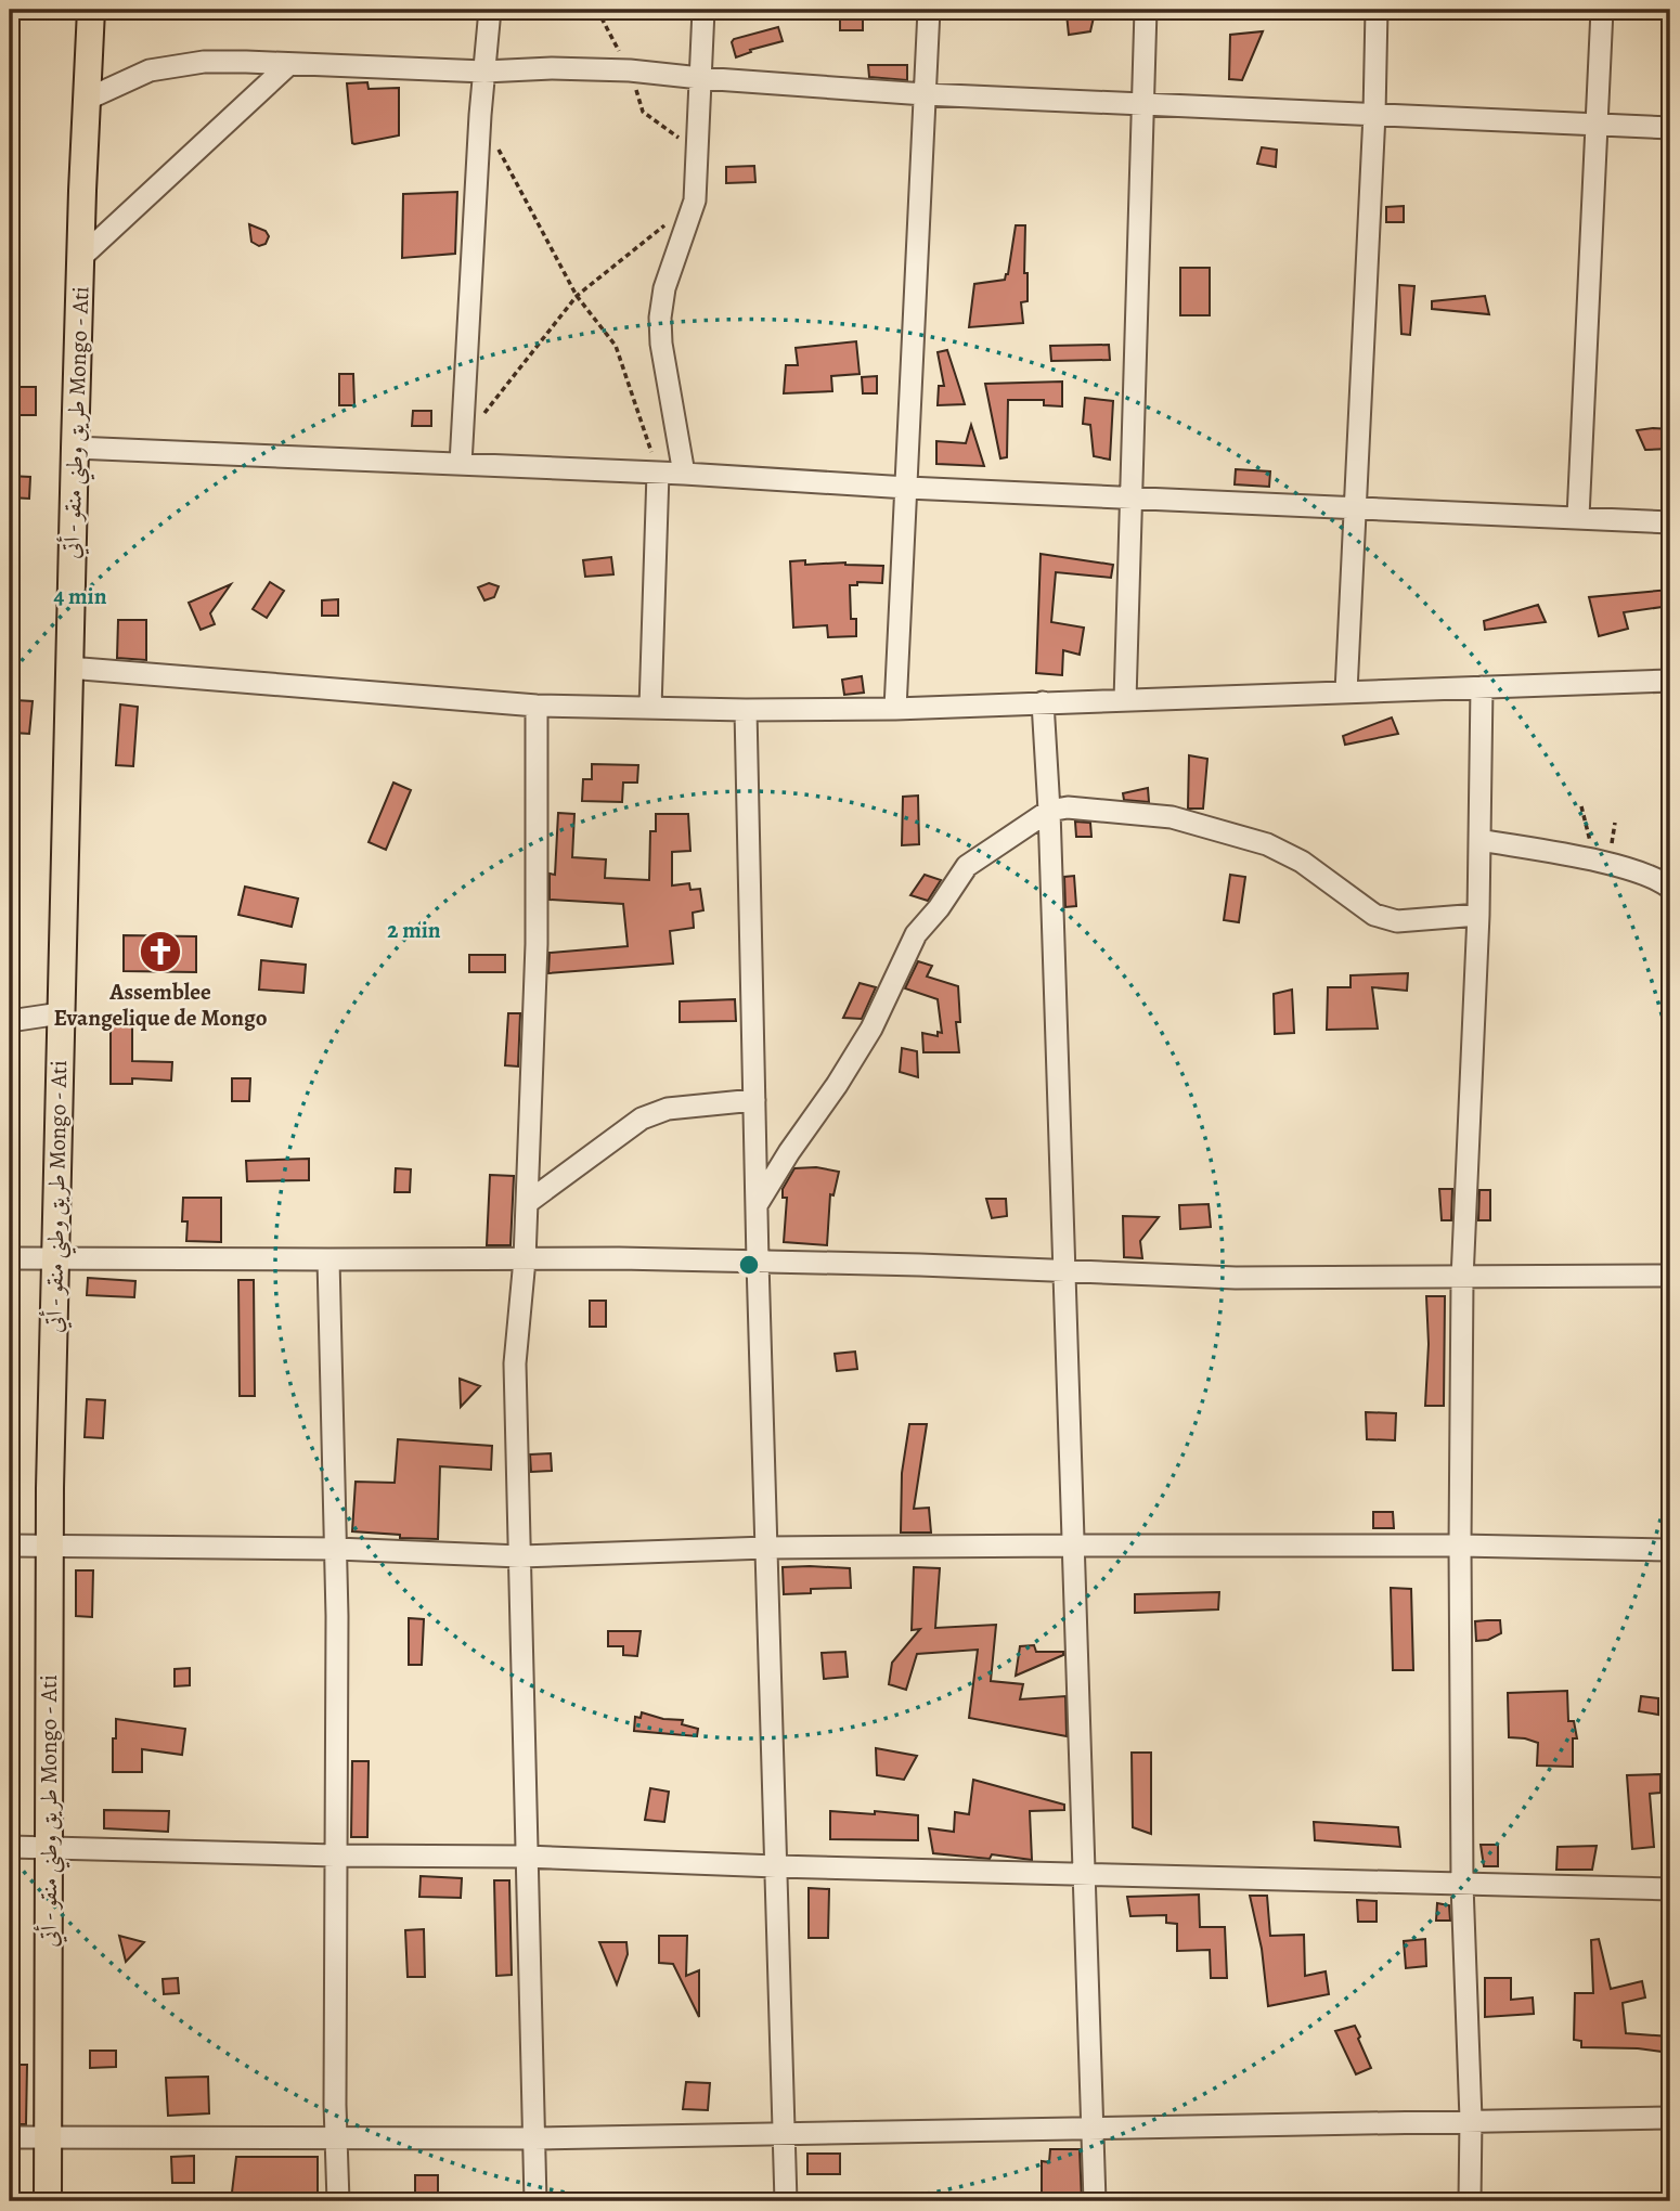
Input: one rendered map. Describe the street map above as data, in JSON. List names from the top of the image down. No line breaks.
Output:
{"streets":{"main road":["طريق وطني منقو - أتي Mongo - Ati"]},"places":{"church":["Assemblee Evangelique de Mongo"]},"rings":["4 min","2 min"]}
